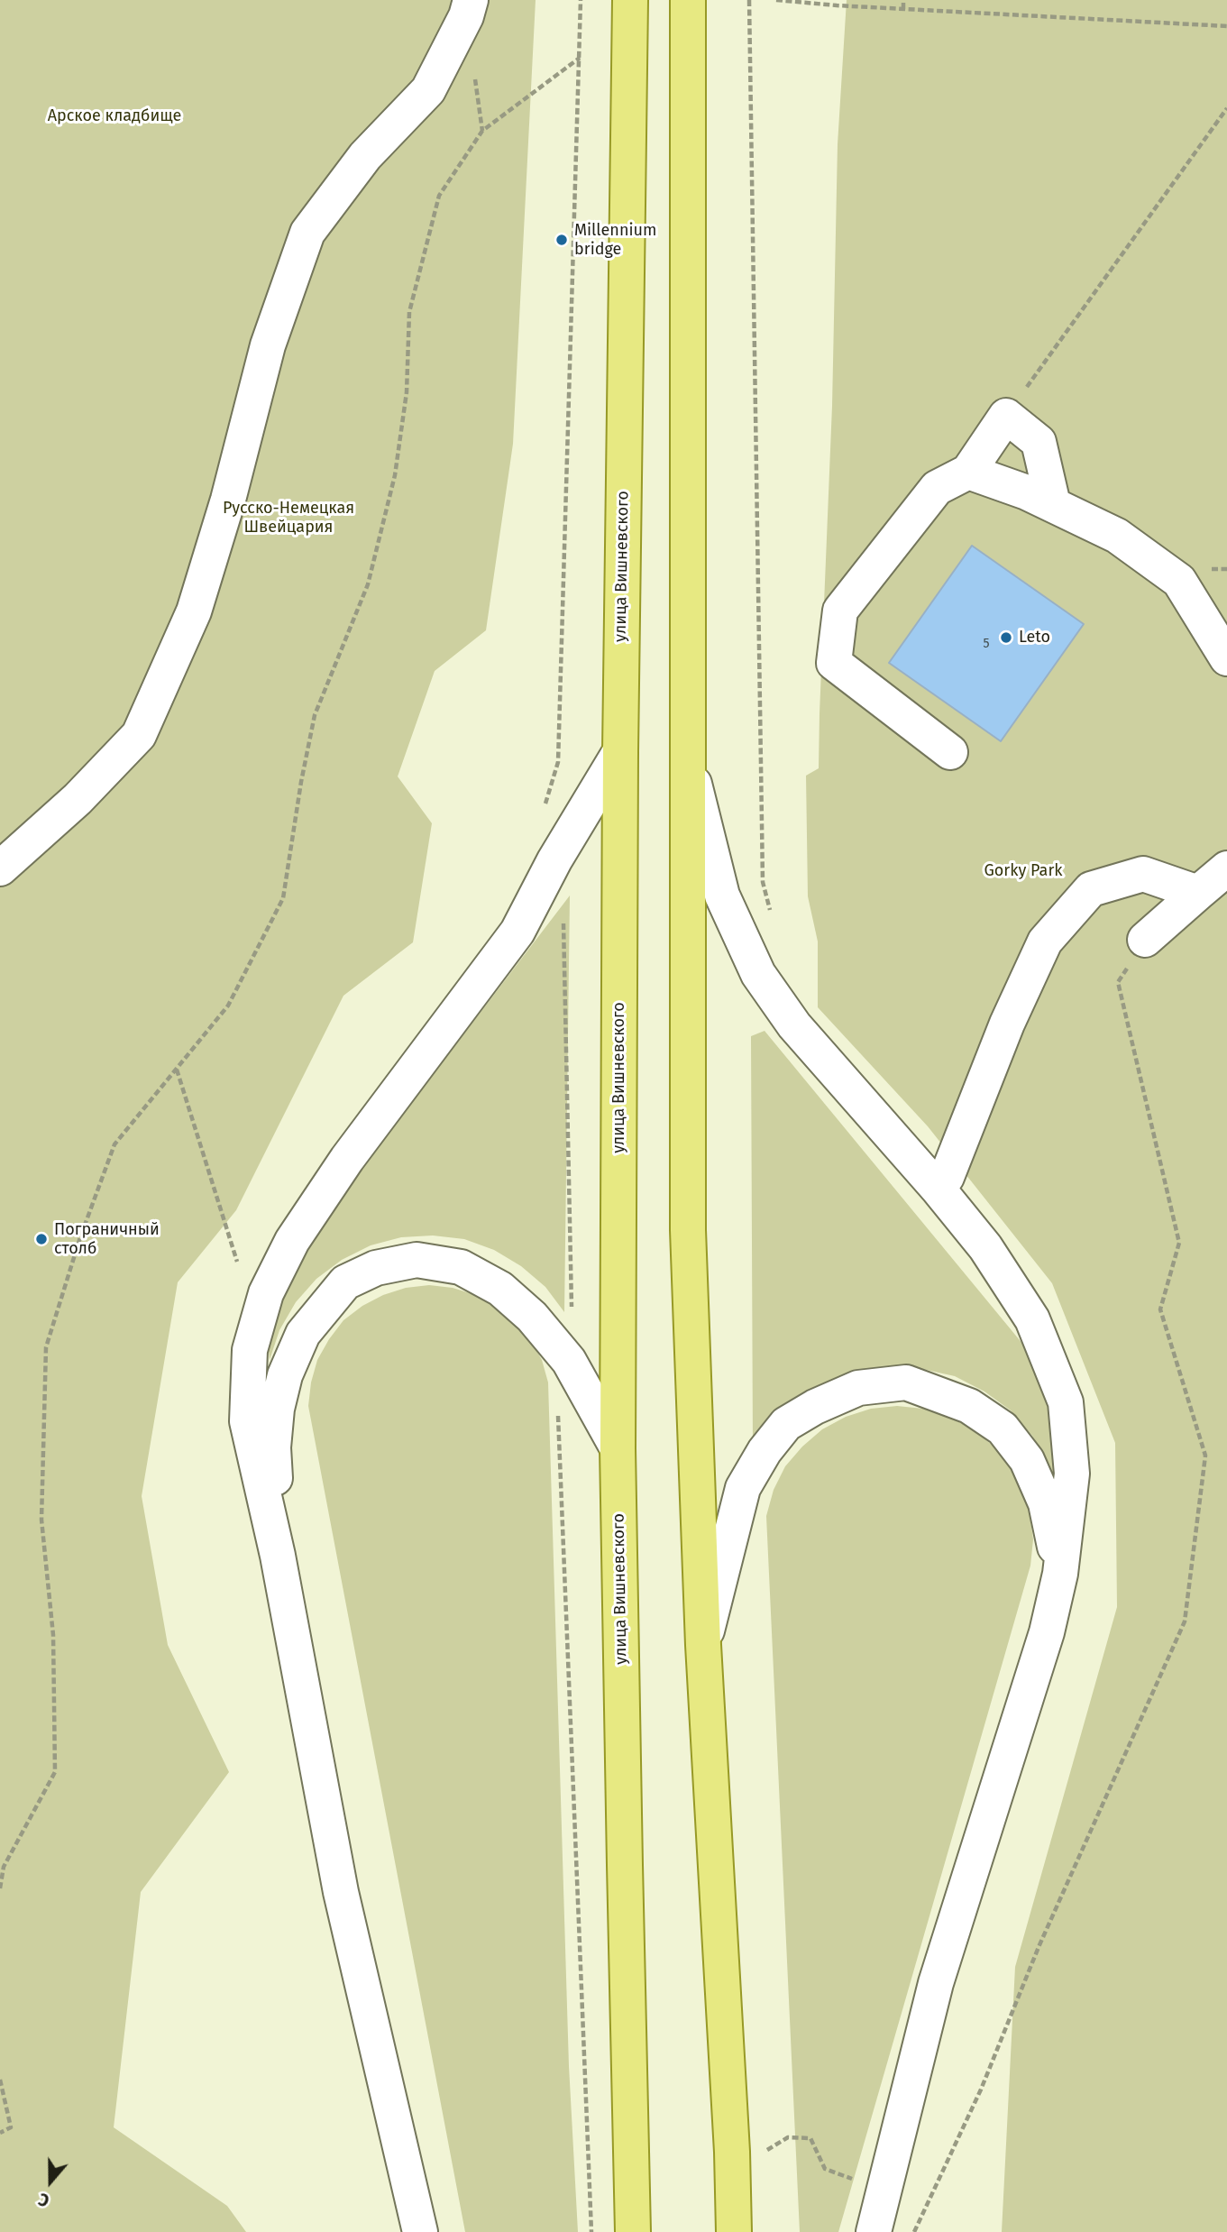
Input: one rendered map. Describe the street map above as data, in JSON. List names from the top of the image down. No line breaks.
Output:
{"streets":{"main road":["улица Вишневского"]},"parks":["Арское кладбище","Русско-Немецкая Швейцария","Gorky Park"],"places":["Millennium bridge","Leto","Пограничный столб"],"house_numbers":["5"],"north":"bottom"}
